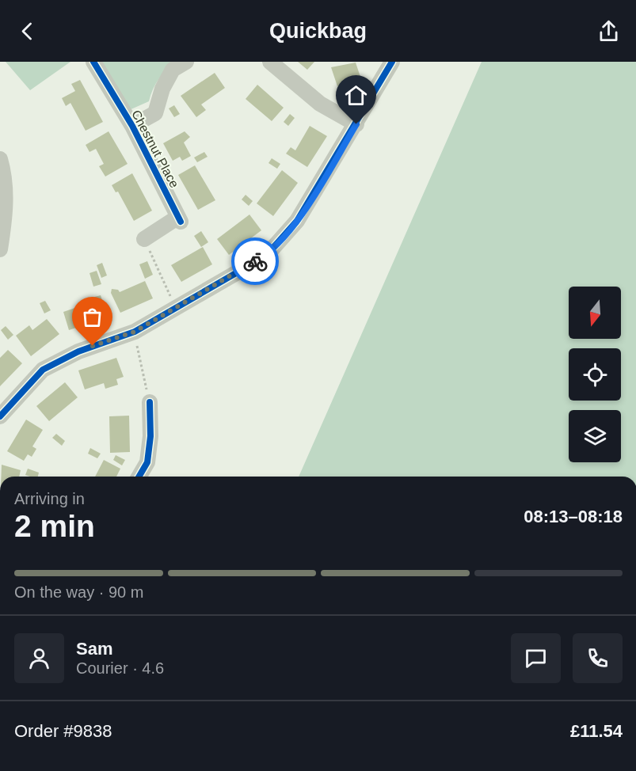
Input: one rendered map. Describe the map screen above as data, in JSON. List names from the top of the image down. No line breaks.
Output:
{"streets":{"street":["Chestnut Place"]},"north":"bottom","page":{"header":"Quickbag","heading":["2 min","Arriving in","08:13–08:18"],"panel":["Sam","Courier · 4.6","Order #9838","£11.54"],"bar":"On the way · 90 m"}}
